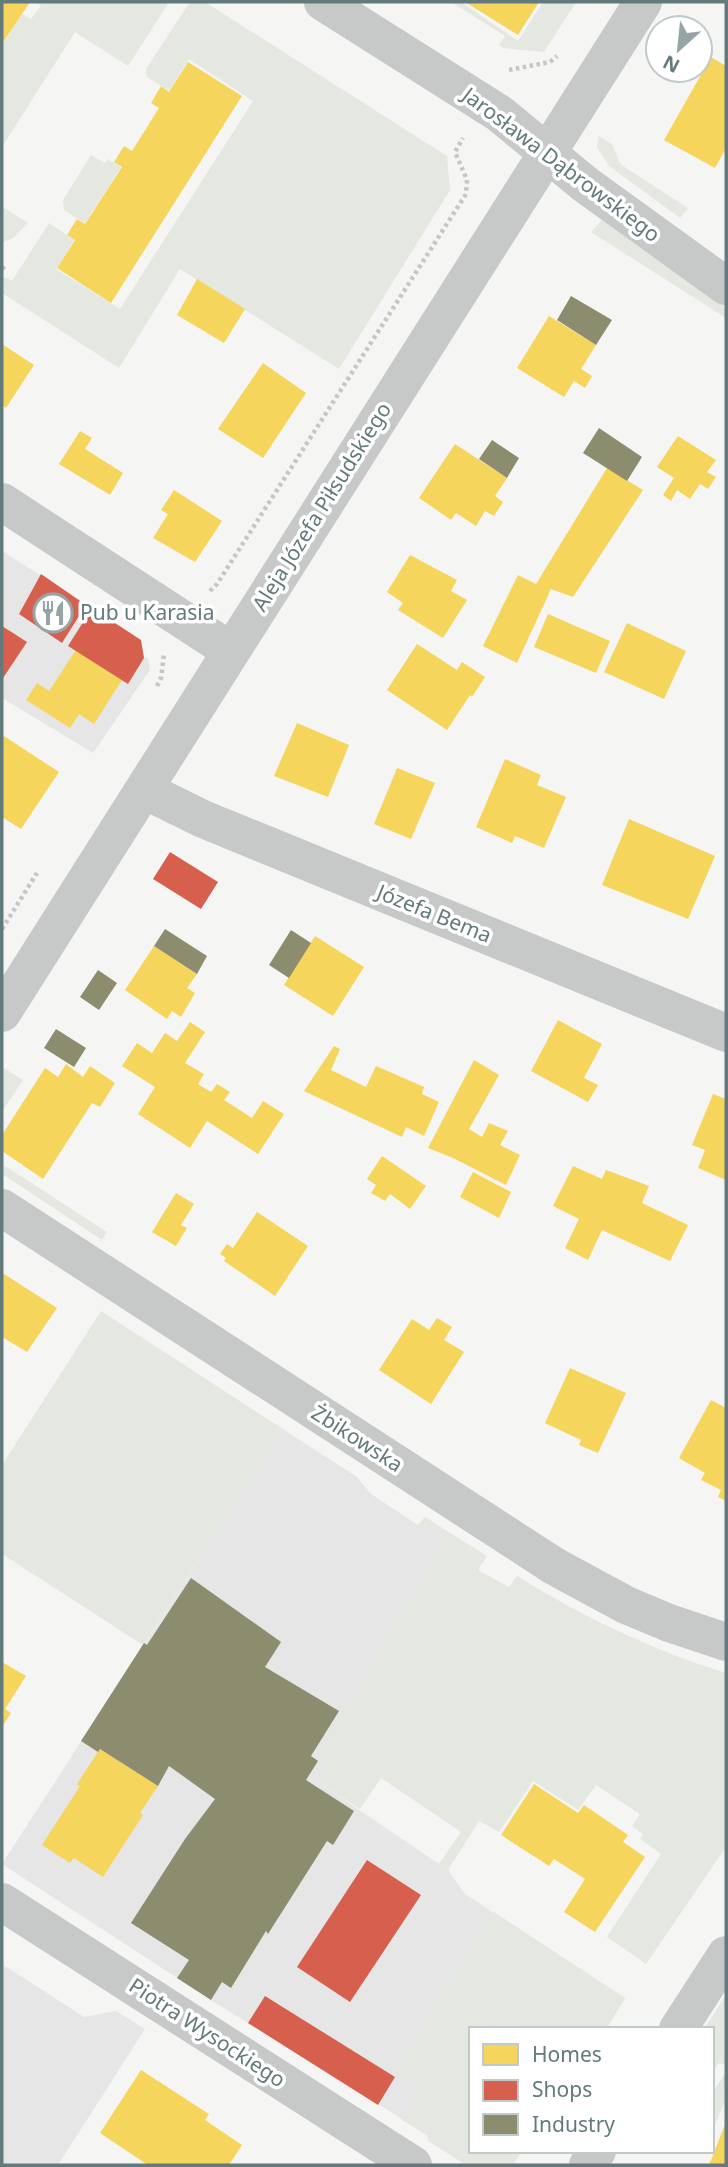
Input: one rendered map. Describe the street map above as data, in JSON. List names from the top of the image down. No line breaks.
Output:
{"streets":{"street":["Jarosława Dąbrowskiego","Aleja Józefa Piłsudskiego","Józefa Bema","Żbikowska","Piotra Wysockiego"]},"crossings":[["Jarosława Dąbrowskiego","Aleja Józefa Piłsudskiego"],["Aleja Józefa Piłsudskiego","Józefa Bema"]],"places":{"restaurant":["Pub u Karasia"]},"legend":["Homes","Shops","Industry"],"north":"bottom left"}
